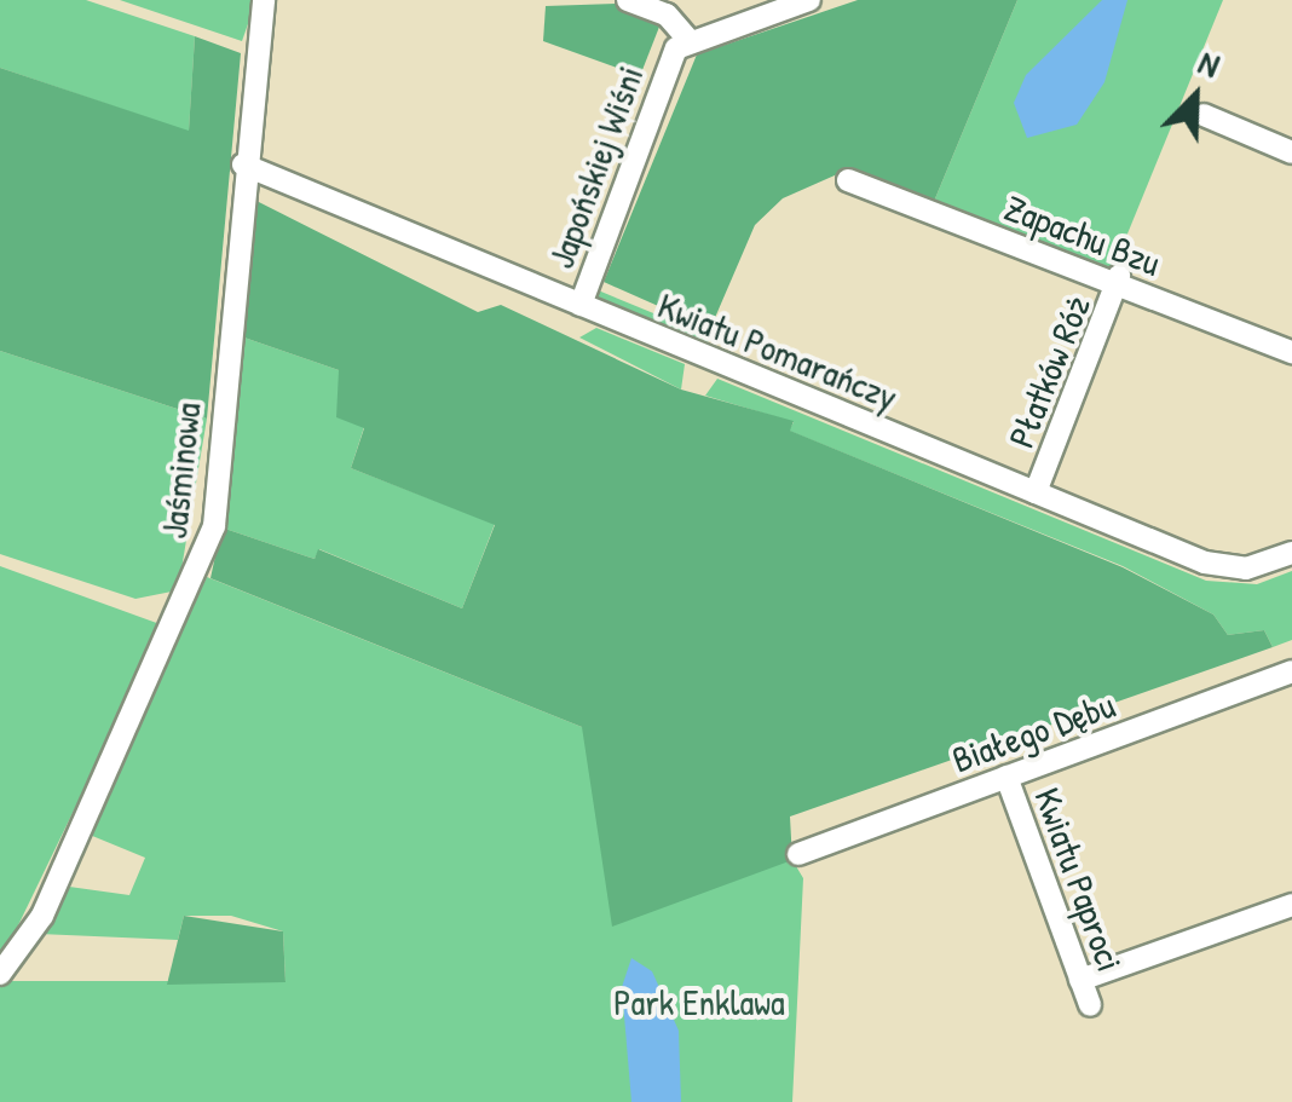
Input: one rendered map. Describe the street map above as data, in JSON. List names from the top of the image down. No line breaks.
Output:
{"streets":{"street":["Japońskiej Wiśni","Zapachu Bzu","Kwiatu Pomarańczy","Płatków Róż","Jaśminowa","Białego Dębu","Kwiatu Paproci"]},"crossings":[["Japońskiej Wiśni","Kwiatu Pomarańczy"],["Zapachu Bzu","Płatków Róż"],["Kwiatu Pomarańczy","Płatków Róż"],["Kwiatu Pomarańczy","Jaśminowa"],["Białego Dębu","Kwiatu Paproci"]],"parks":["Park Enklawa"],"north":"top right"}
